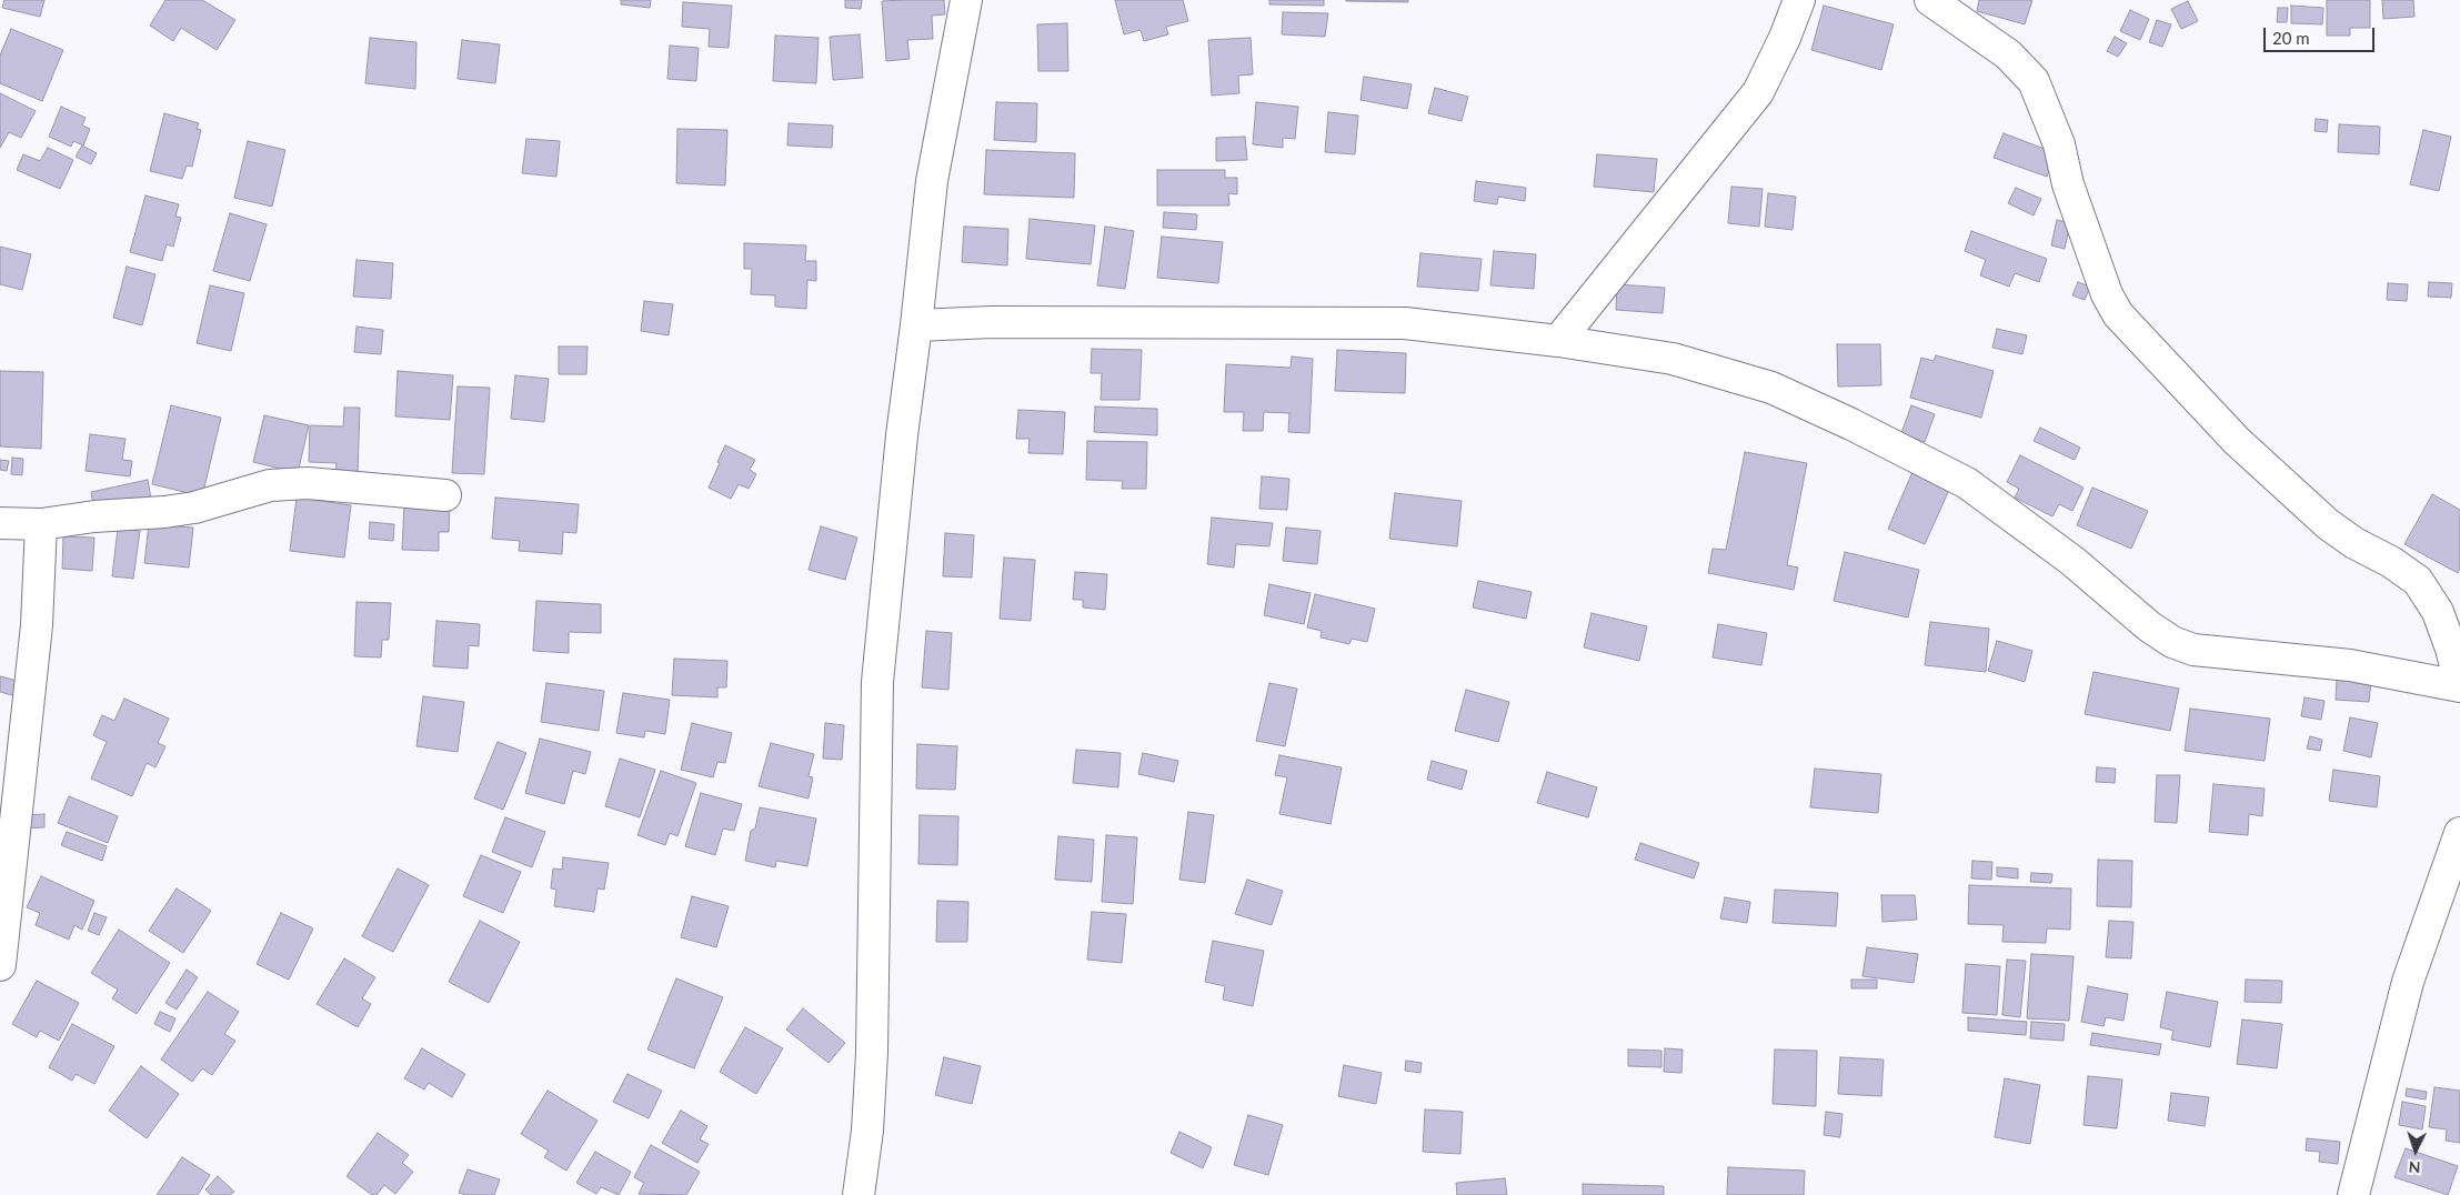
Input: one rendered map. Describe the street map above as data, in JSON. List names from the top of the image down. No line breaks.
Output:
{"scale_bar":"20 m","north":"bottom"}
